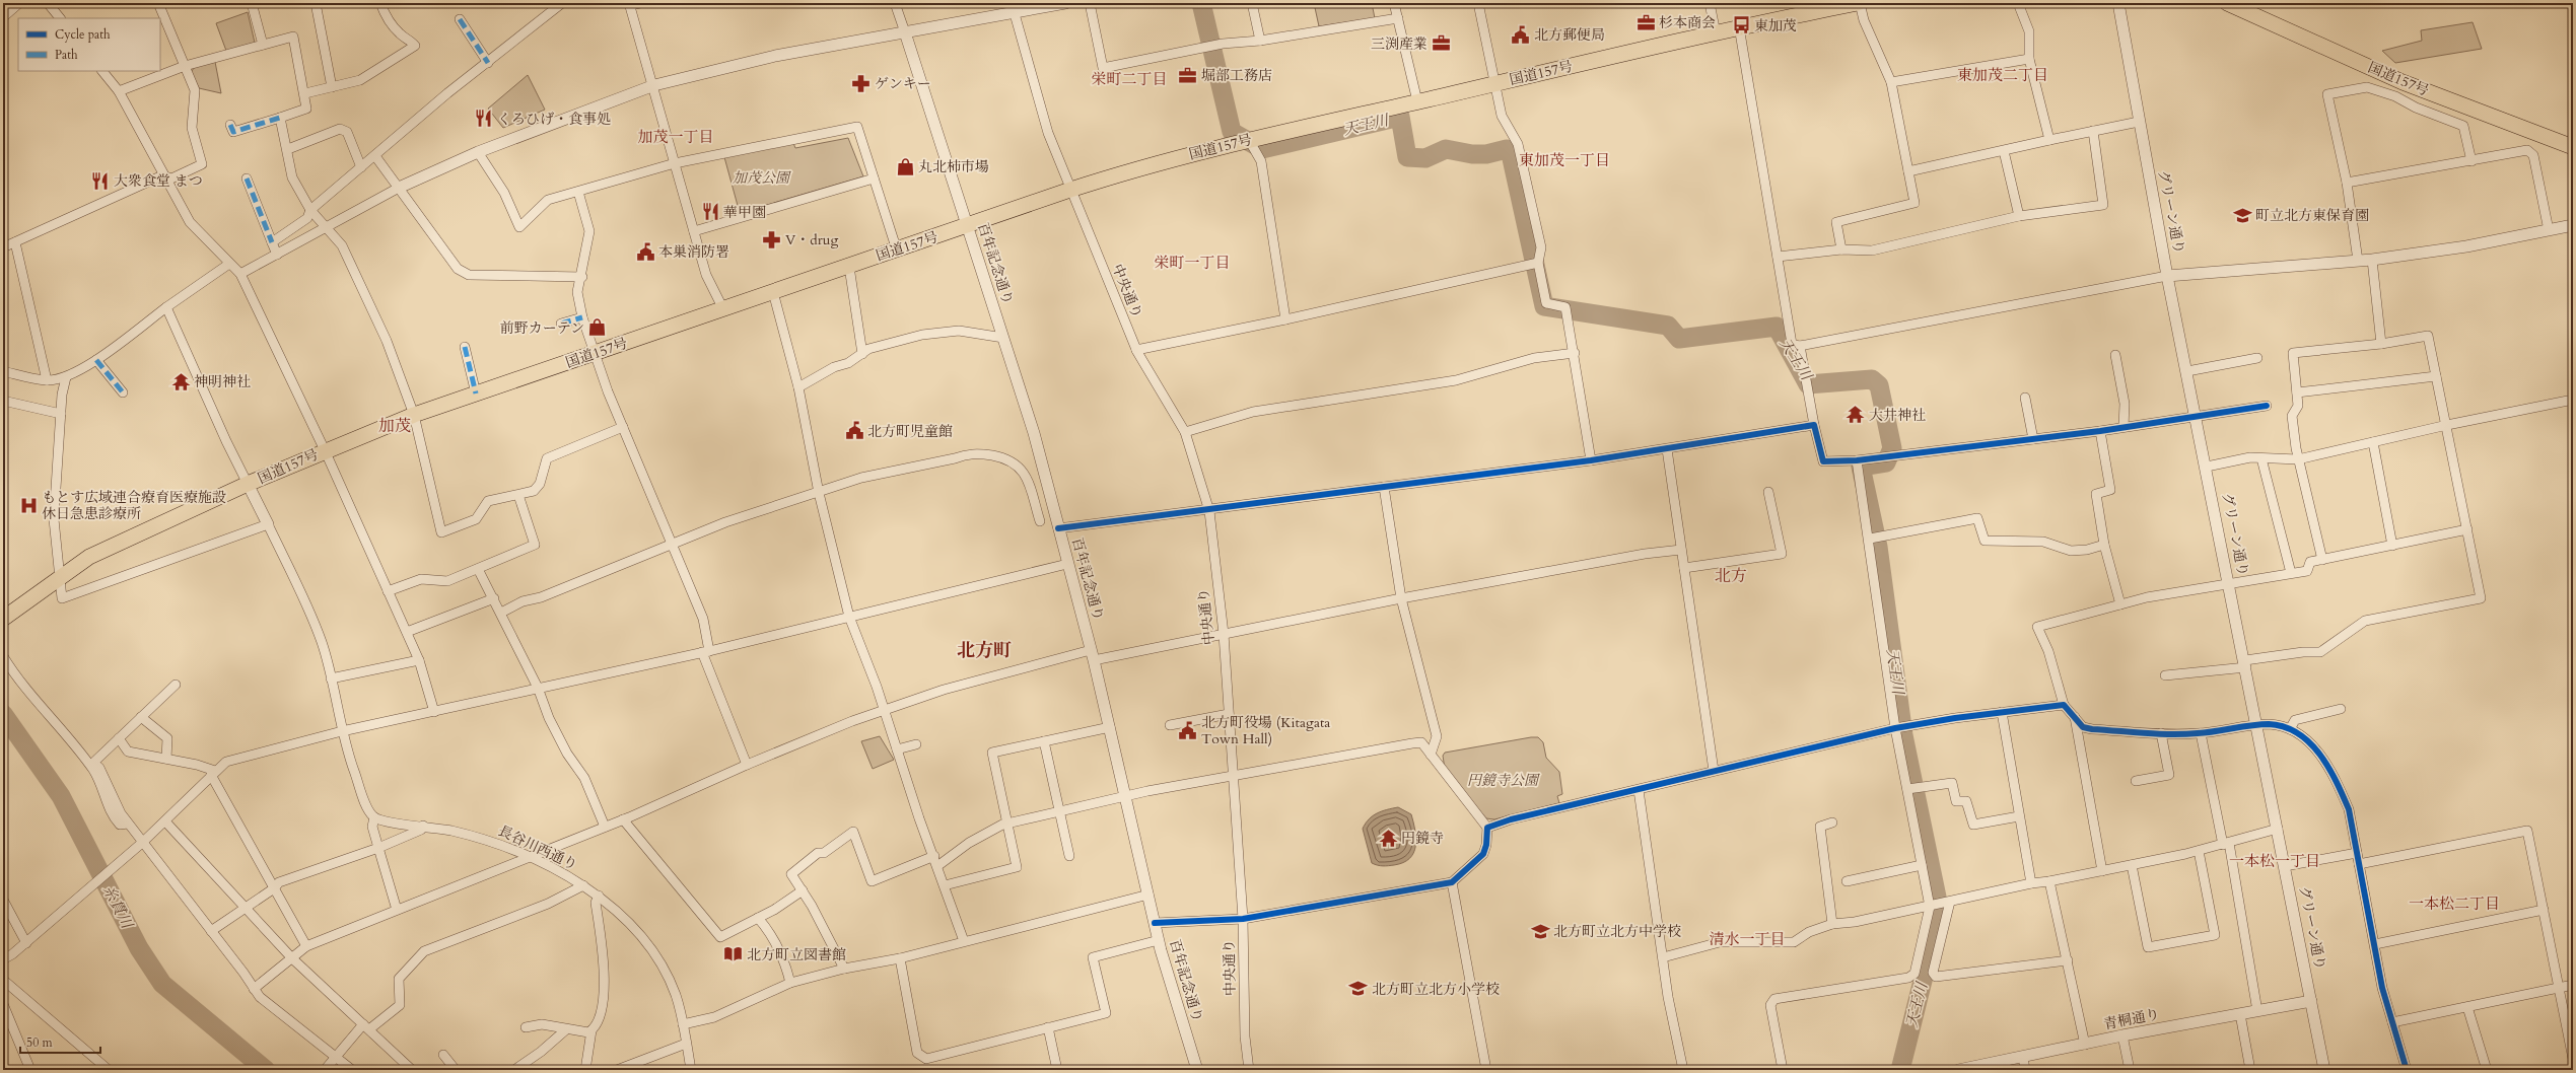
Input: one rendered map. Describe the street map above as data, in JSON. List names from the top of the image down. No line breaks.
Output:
{"streets":{"highway":["国道157号"],"street":["グリーン通り","百年記念通り","中央通り","長谷川西通り","青桐通り"]},"crossings":[["国道157号","百年記念通り"],["国道157号","中央通り"],["グリーン通り","青桐通り"]],"districts":["東加茂二丁目","栄町二丁目","加茂一丁目","東加茂一丁目","栄町一丁目","加茂","北方","北方町","一本松一丁目","一本松二丁目","清水一丁目"],"water":["天王川","糸貫川"],"parks":["加茂公園","円鏡寺公園"],"places":{"office":["杉本商会","三渕産業","堀部工務店"],"bus stop":["東加茂"],"public building":["北方郵便局","本巣消防署","北方町児童館","北方町役場 (Kitagata Town Hall)"],"pharmacy":["ゲンキー","V・drug"],"restaurant":["くろひげ・食事処","大衆食堂 まつ","華甲園"],"shop":["丸北柿市場","前野カーテン"],"school or university":["町立北方東保育園","北方町立北方中学校","北方町立北方小学校"],"temple":["神明神社","大井神社","円鏡寺"],"hospital":["もとす広域連合療育医療施設 休日急患診療所"],"library":["北方町立図書館"]},"legend":["Cycle path","Path"],"scale_bar":"50 m"}
